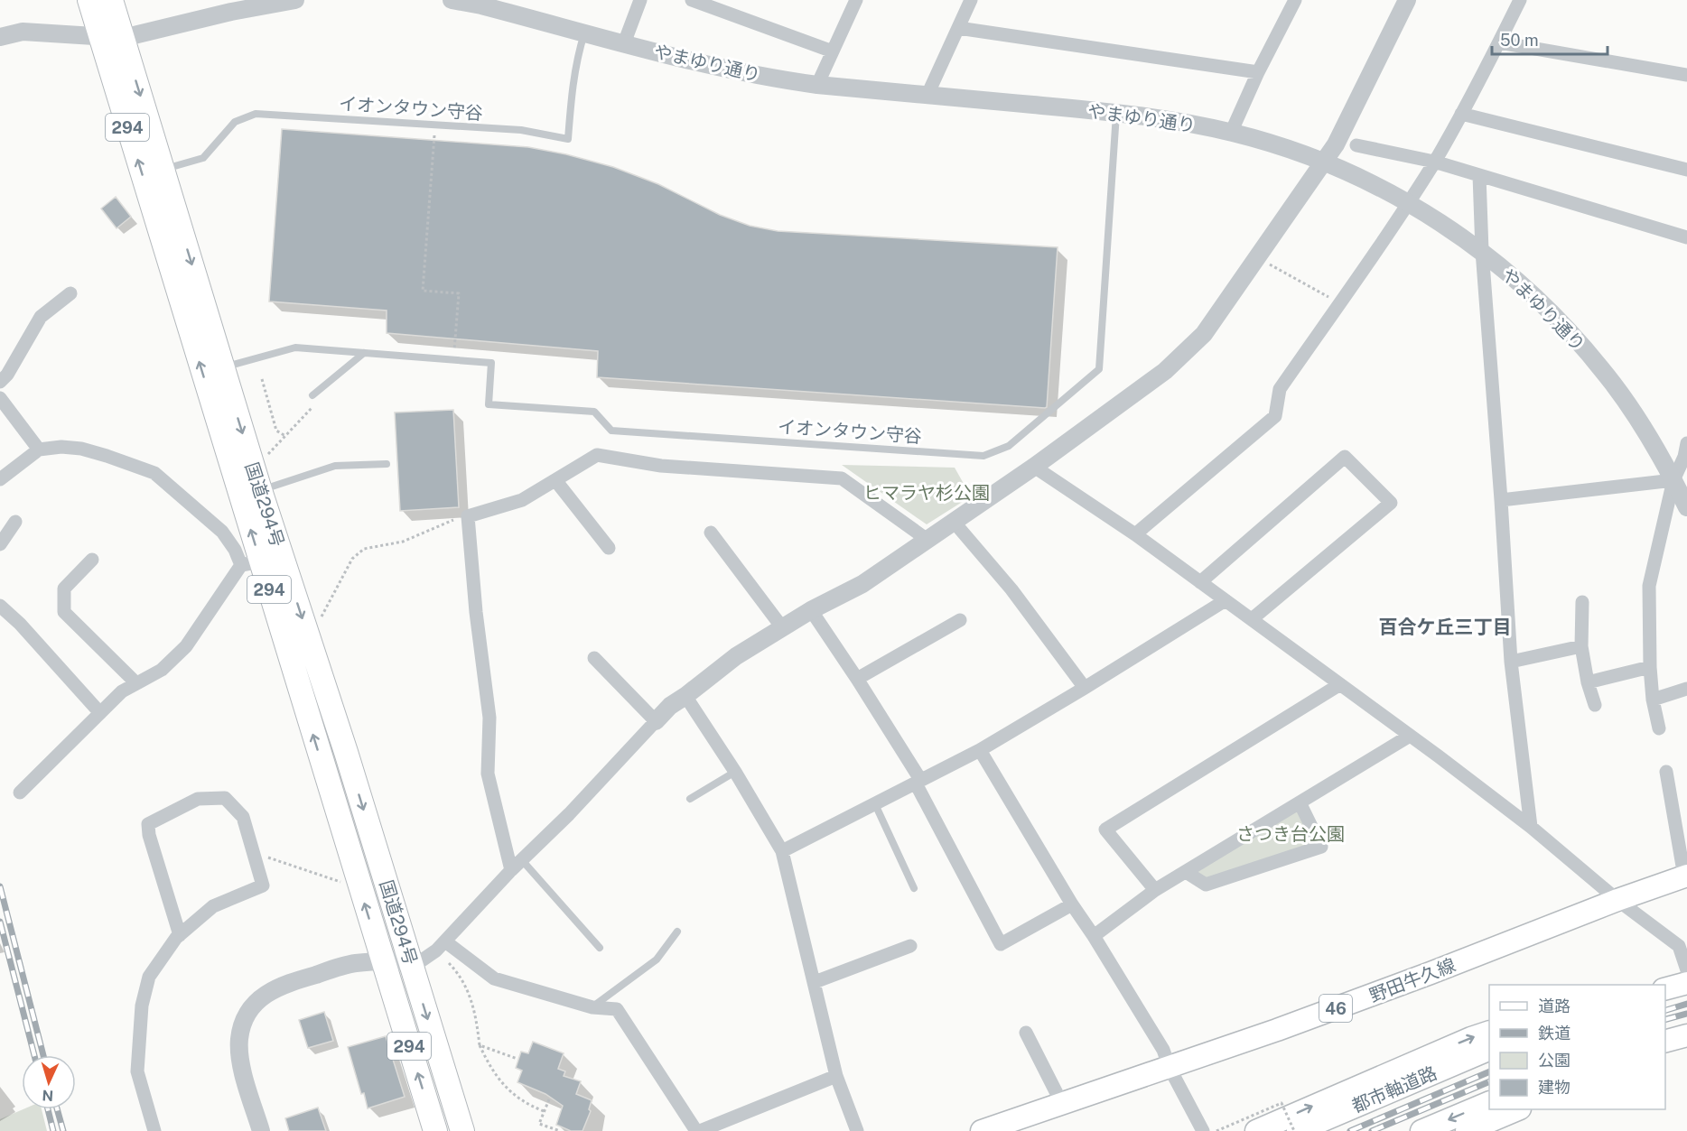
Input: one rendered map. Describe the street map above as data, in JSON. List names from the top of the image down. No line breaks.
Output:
{"streets":{"highway":["294","国道294号"],"main road":["野田牛久線","46","都市軸道路"],"street":["やまゆり通り"],"lane":["イオンタウン守谷"]},"crossings":[["やまゆり通り","イオンタウン守谷"],["イオンタウン守谷","国道294号"]],"districts":["百合ケ丘三丁目"],"parks":["ヒマラヤ杉公園","さつき台公園"],"legend":["道路","鉄道","公園","建物"],"scale_bar":"50 m","north":"bottom"}
